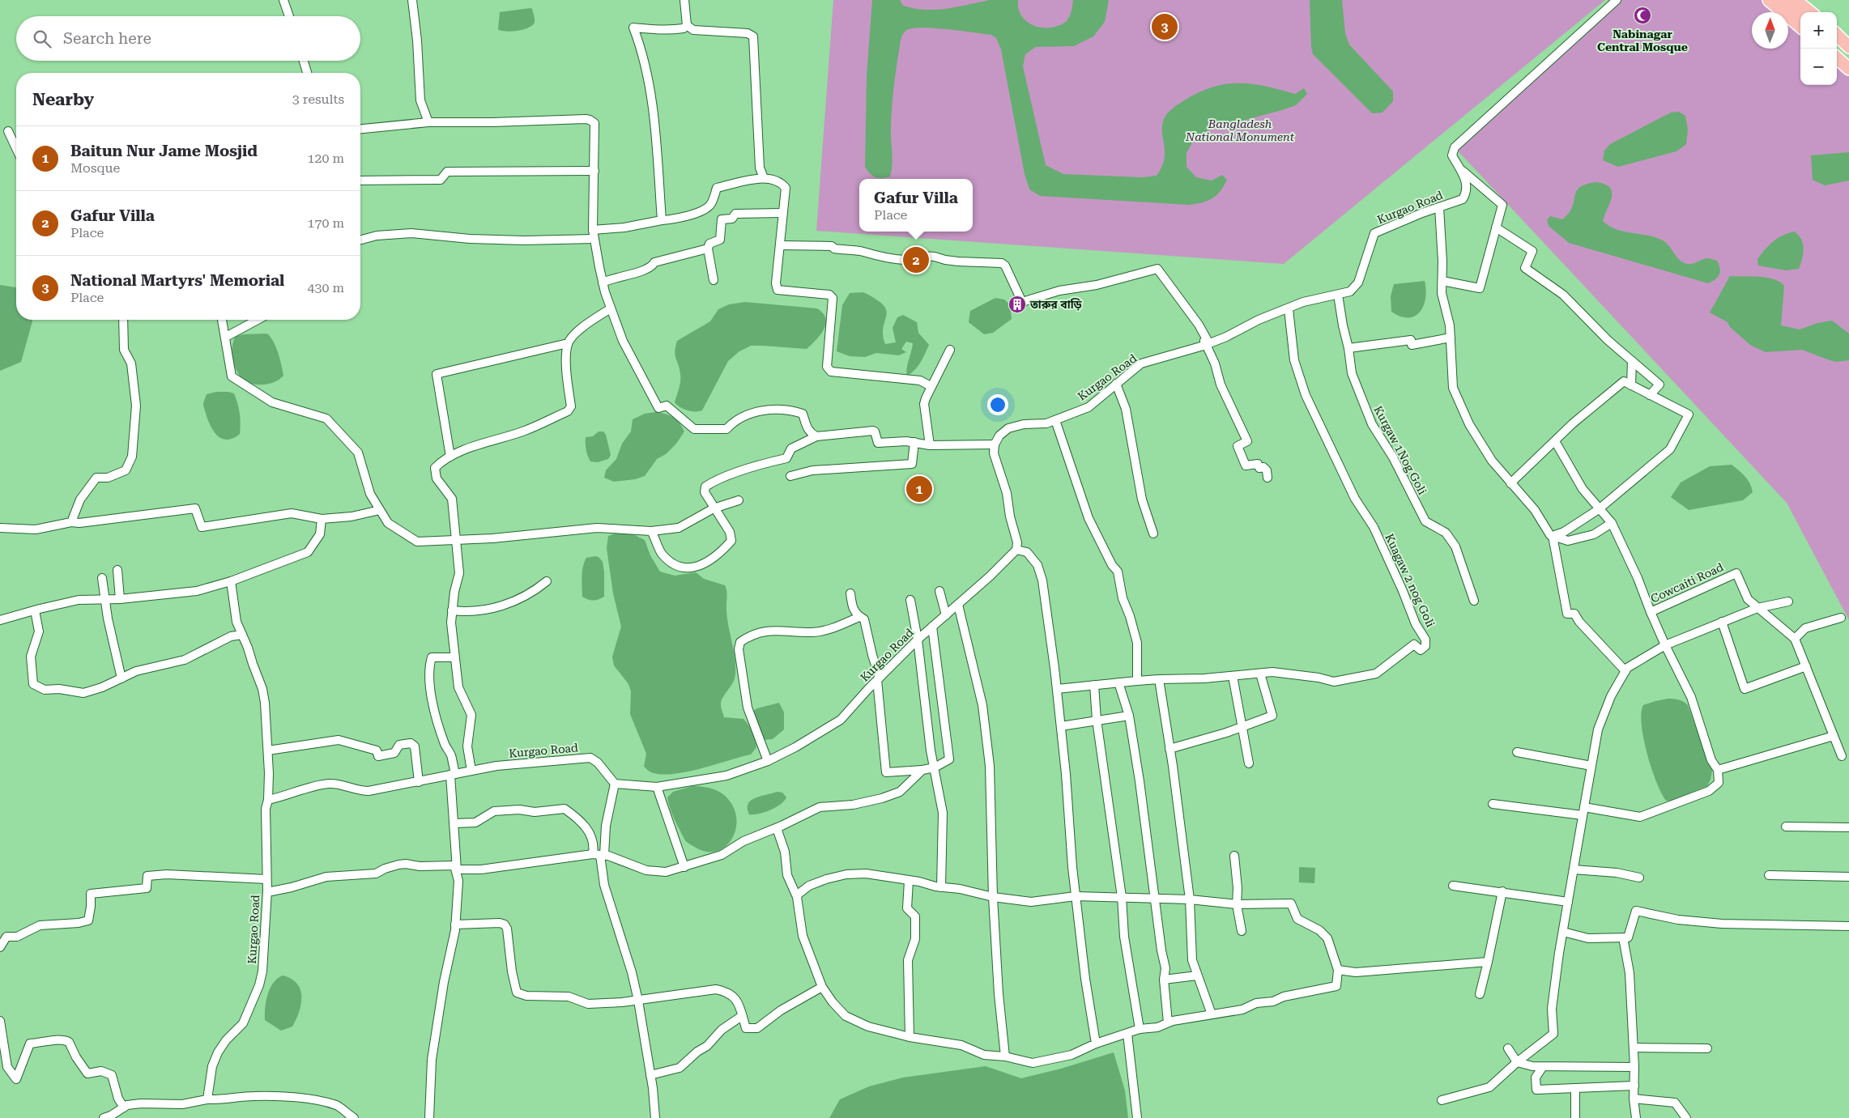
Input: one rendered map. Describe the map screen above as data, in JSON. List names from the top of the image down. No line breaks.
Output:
{"streets":{"street":["Kurgao Road","Kurgaw 1Nog Goli","Kuagaw 2 nog Goli","Cowcaiti Road"]},"crossings":[["Kurgao Road","Kurgaw 1Nog Goli"],["Kurgao Road","Kuagaw 2 nog Goli"]],"parks":["Bangladesh National Monument"],"places":{"mosque":["Nabinagar Central Mosque"],"building":["তারুর বাড়ি"]},"north":"top","page":{"map_buttons":["+","−"],"pins":["3","2","1"],"search":"Search here","heading":["Nearby","3 results"],"list":[{"mark":"1","name":"Baitun Nur Jame Mosjid","note":"Mosque","value":"120 m"},{"mark":"2","name":"Gafur Villa","note":"Place","value":"170 m"},{"mark":"3","name":"National Martyrs' Memorial","note":"Place","value":"430 m"}],"popup":["Gafur Villa","Place"]}}
